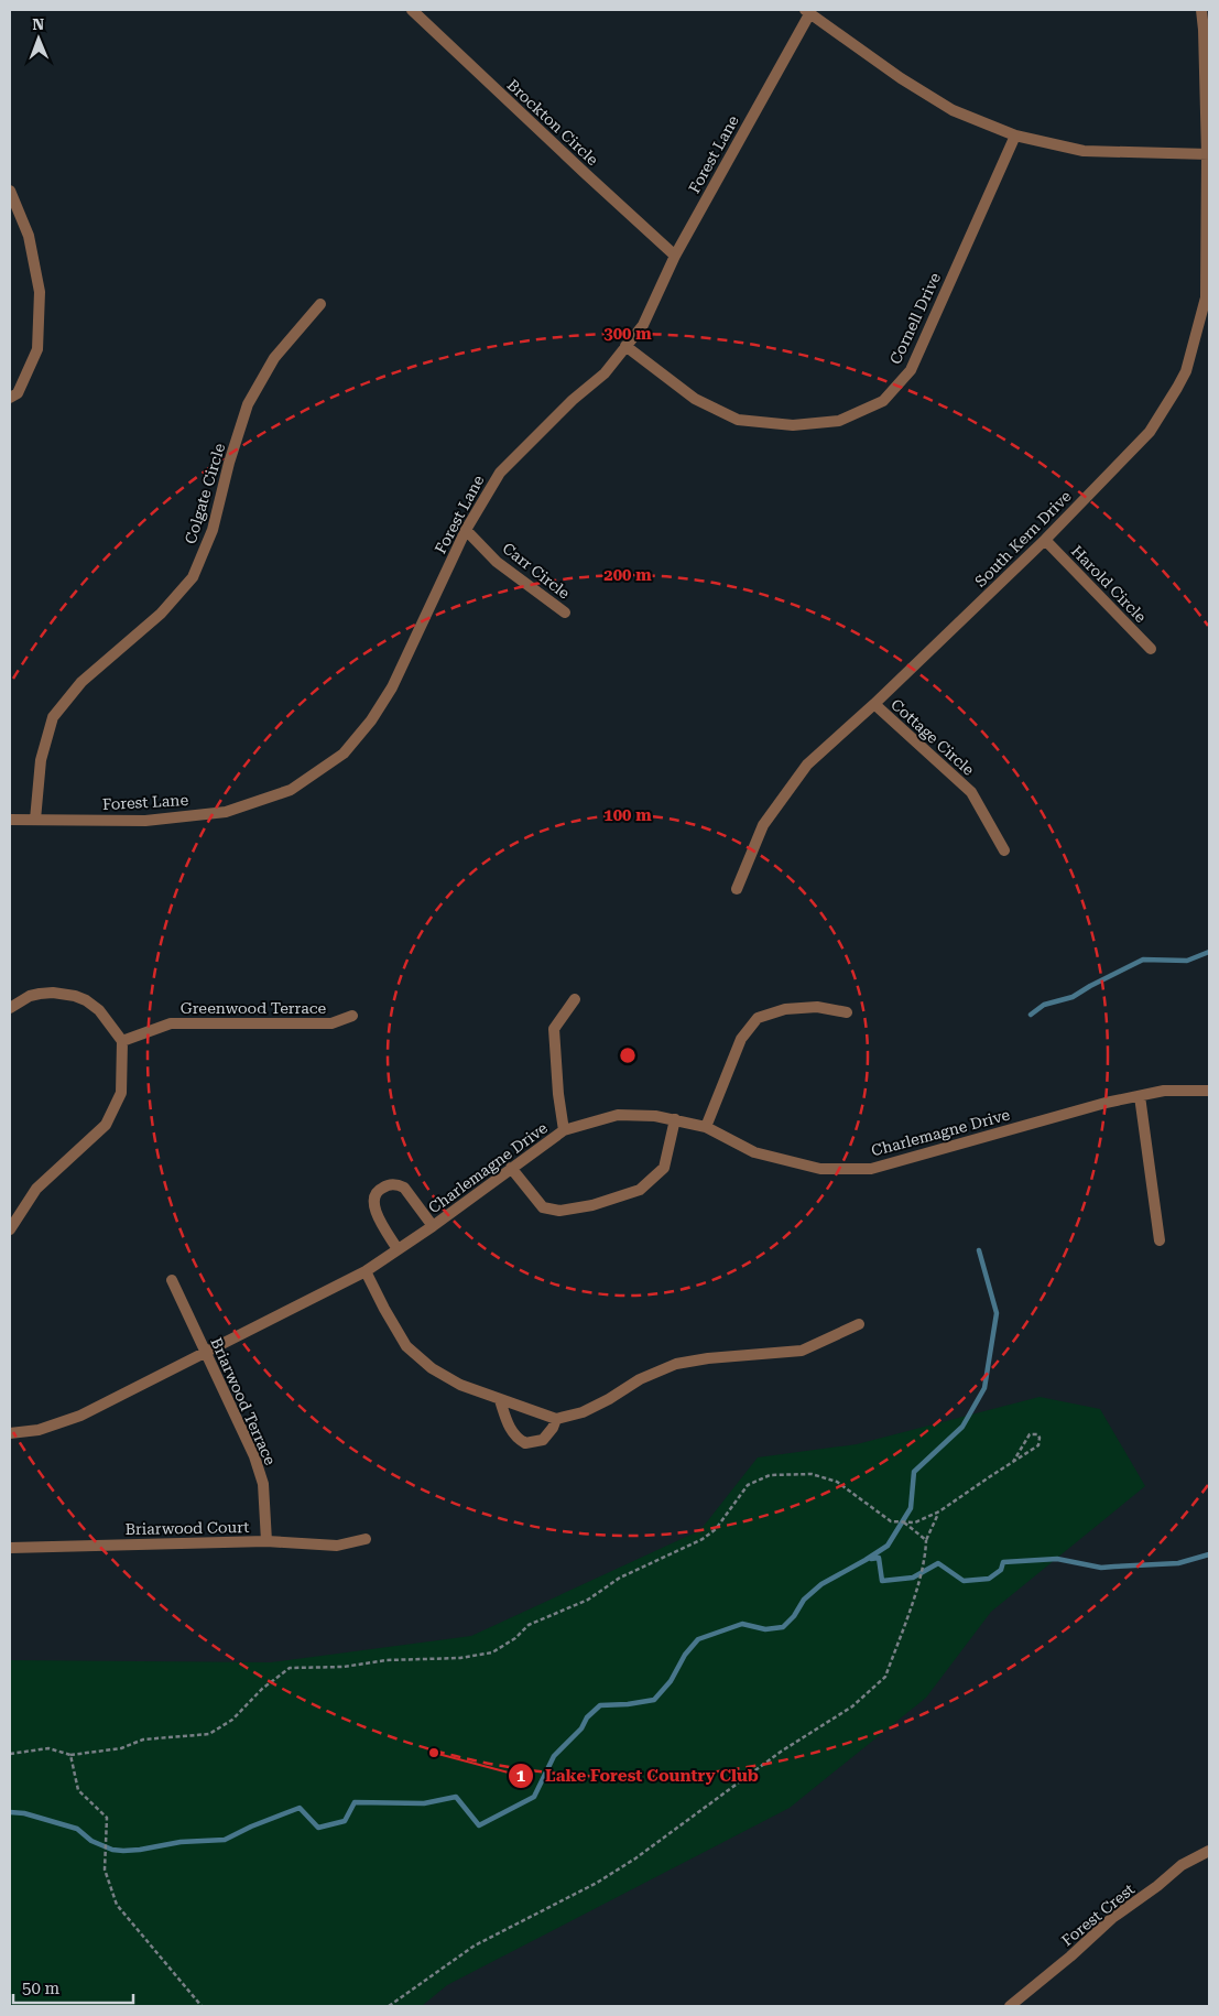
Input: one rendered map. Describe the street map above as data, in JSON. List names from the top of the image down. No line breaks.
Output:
{"streets":{"street":["Brockton Circle","Forest Lane","Cornell Drive","Colgate Circle","South Kern Drive","Carr Circle","Harold Circle","Cottage Circle","Greenwood Terrace","Charlemagne Drive","Briarwood Terrace","Briarwood Court","Forest Crest"]},"crossings":[["Brockton Circle","Forest Lane"],["Forest Lane","Cornell Drive"],["Forest Lane","Colgate Circle"],["Forest Lane","Carr Circle"],["South Kern Drive","Harold Circle"],["South Kern Drive","Cottage Circle"],["Charlemagne Drive","Briarwood Terrace"],["Briarwood Terrace","Briarwood Court"]],"places":["Lake Forest Country Club"],"scale_bar":"50 m","north":"top","rings":["300 m","200 m","100 m"]}
